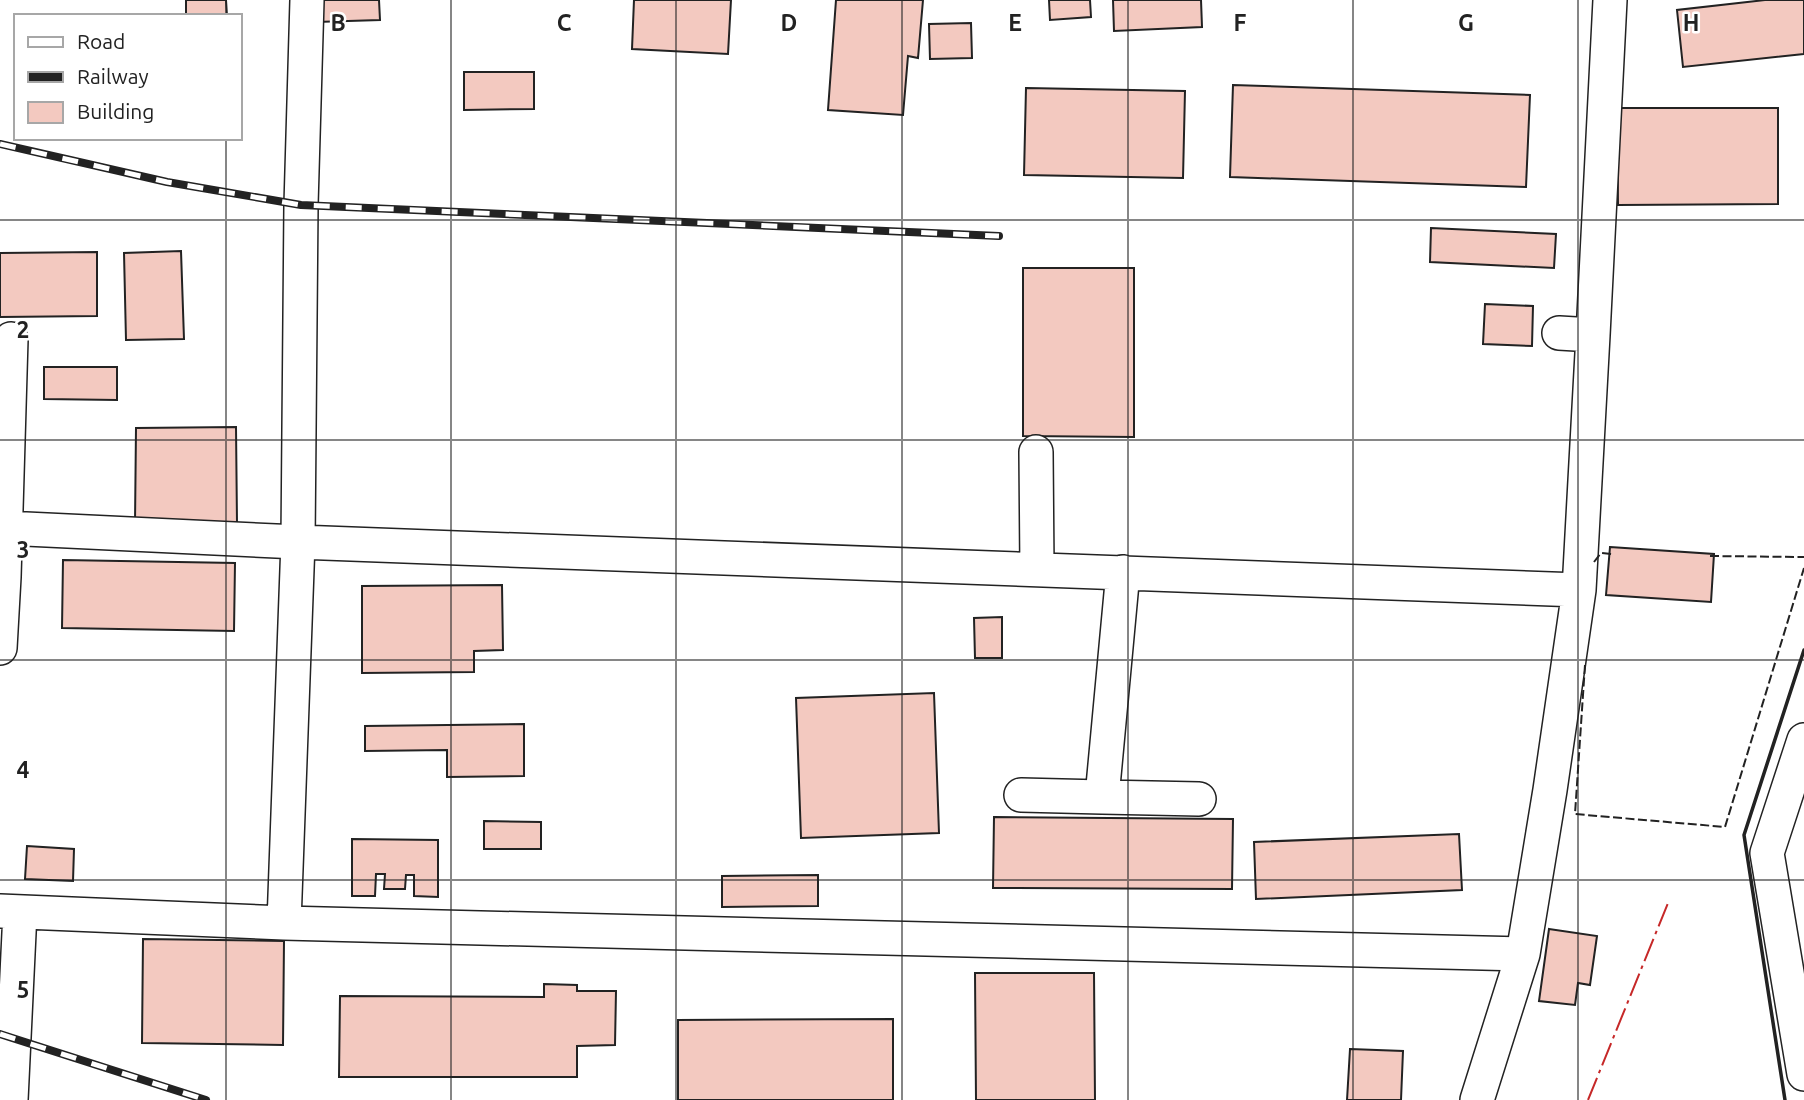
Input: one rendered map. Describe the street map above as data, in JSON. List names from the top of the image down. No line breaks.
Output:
{"legend":["Road","Railway","Building"],"grid":{"columns":["B","C","D","E","F","G","H"],"rows":["2","3","4","5"]}}
